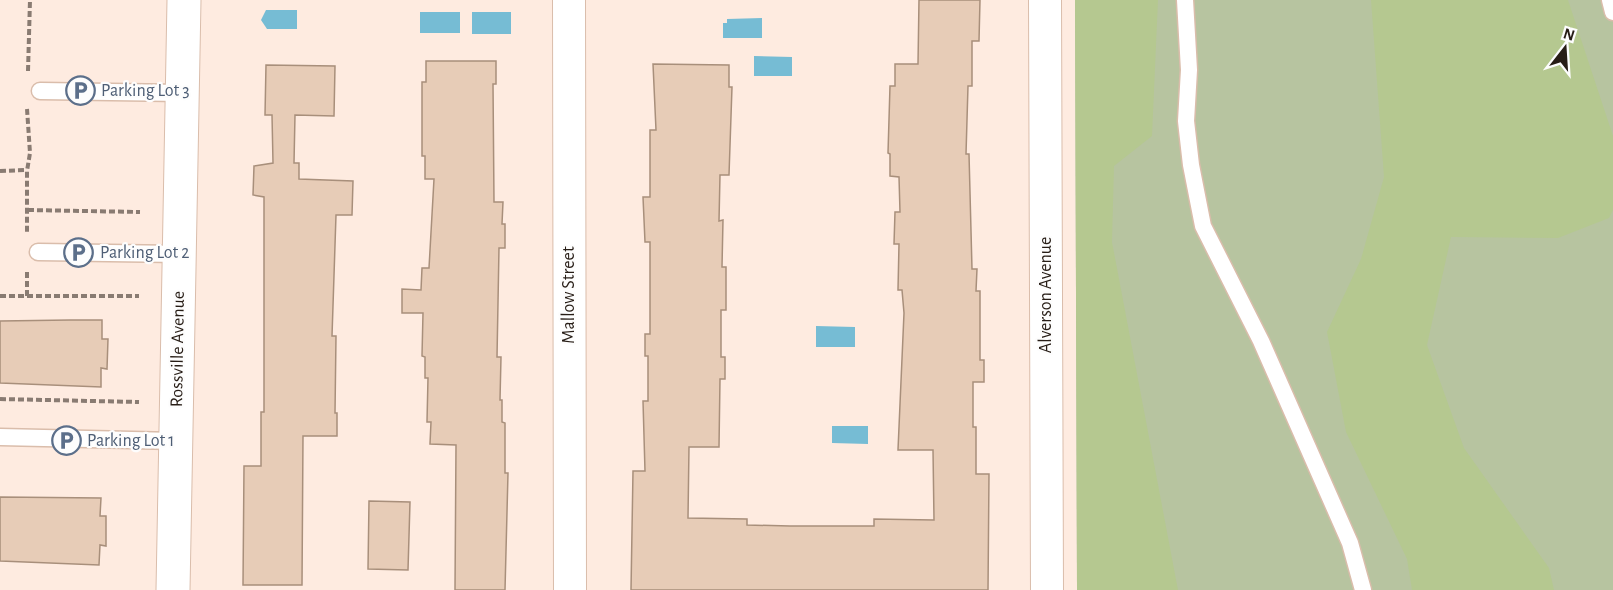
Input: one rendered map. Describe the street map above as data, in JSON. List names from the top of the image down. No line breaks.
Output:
{"streets":{"street":["Mallow Street","Alverson Avenue","Rossville Avenue"]},"places":{"parking":["Parking Lot 3","Parking Lot 2","Parking Lot 1"]},"north":"top"}
